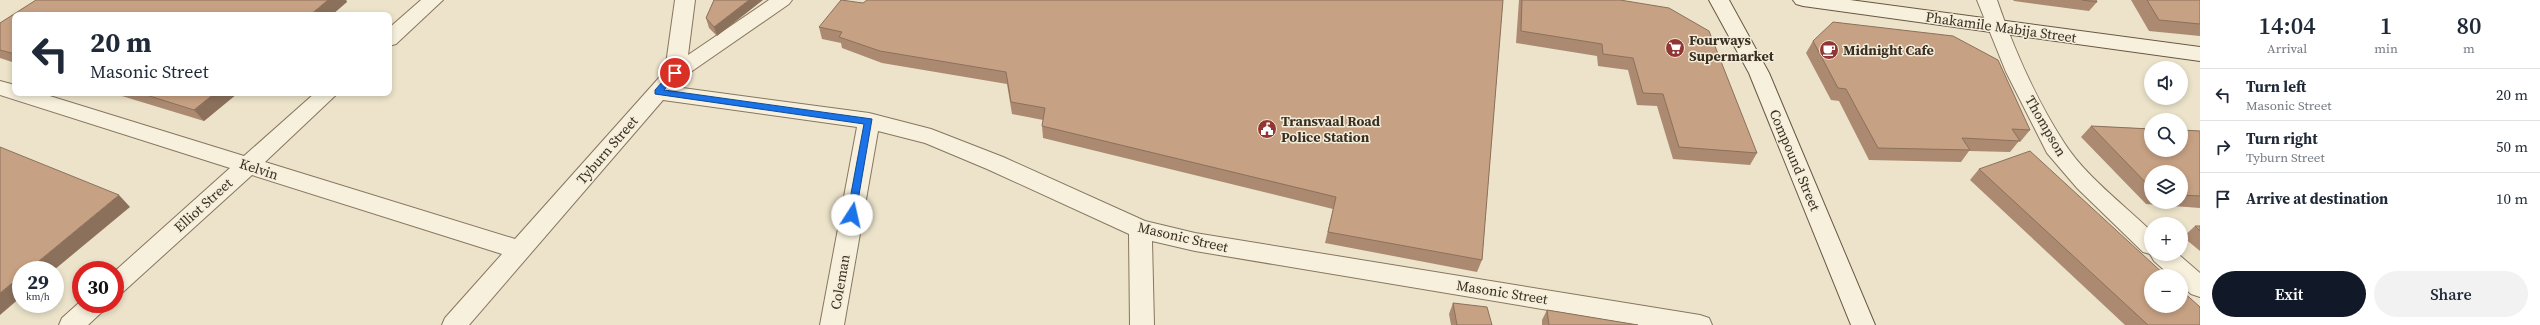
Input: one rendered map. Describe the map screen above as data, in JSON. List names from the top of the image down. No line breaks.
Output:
{"streets":{"street":["Phakamile Mabija Street","Thompson","Tyburn Street","Compound Street","Kelvin","Elliot Street","Masonic Street","Coleman"]},"crossings":[["Phakamile Mabija Street","Thompson"],["Tyburn Street","Kelvin"],["Tyburn Street","Masonic Street"],["Kelvin","Elliot Street"],["Masonic Street","Coleman"]],"places":{"supermarket":["Fourways Supermarket"],"cafe":["Midnight Cafe"],"public building":["Transvaal Road Police Station"]},"page":{"eta":["14:04","Arrival","1","min","80","m"],"turn":["20 m","Masonic Street"],"map_buttons":["+","−"],"list":[{"name":"Turn left","note":"Masonic Street","value":"20 m"},{"name":"Turn right","note":"Tyburn Street","value":"50 m"},{"name":"Arrive at destination","value":"10 m"}],"speed":"29 km/h","limit":"30","buttons":["Exit","Share"]}}
